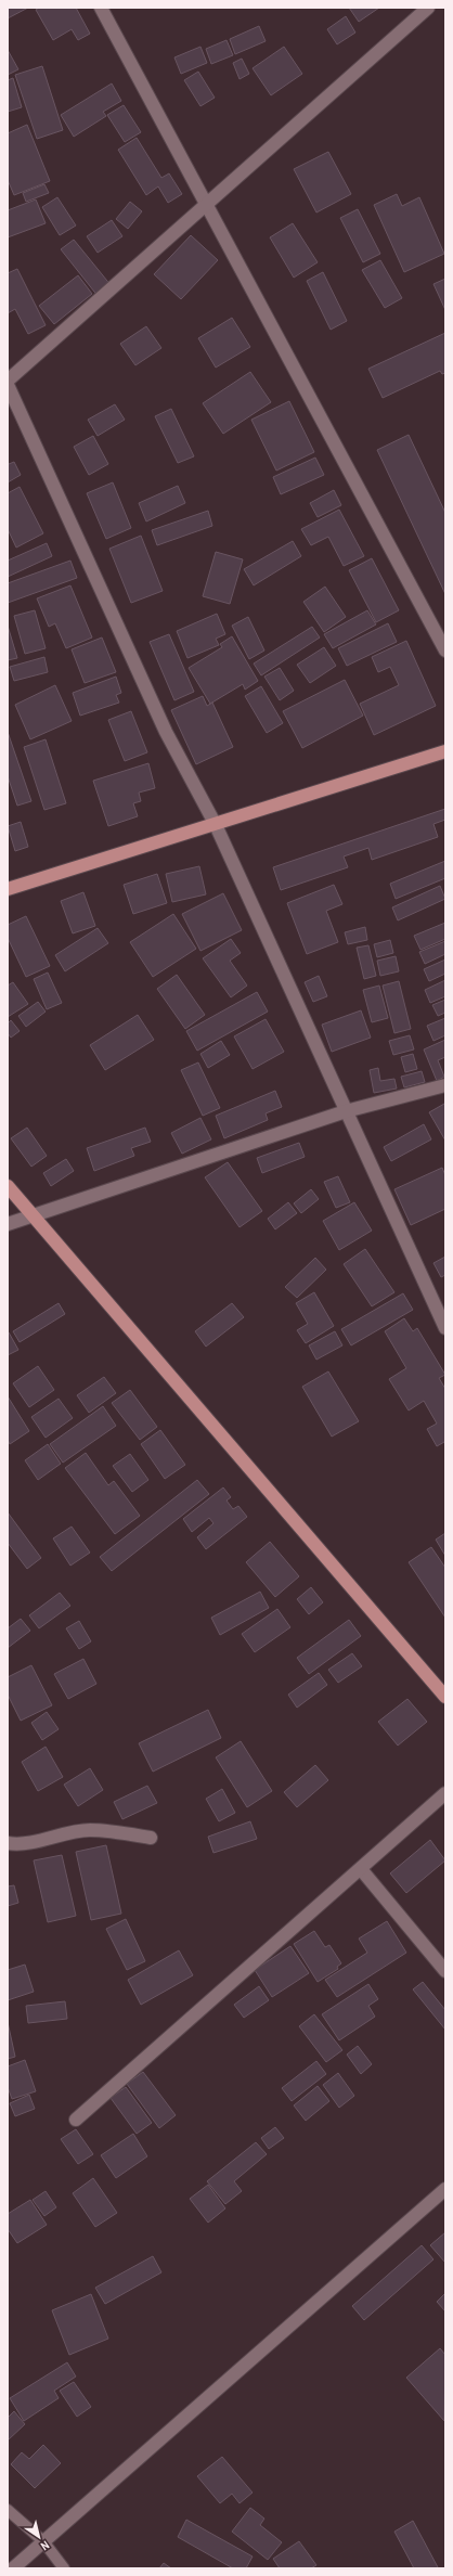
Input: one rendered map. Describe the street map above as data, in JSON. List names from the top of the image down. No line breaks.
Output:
{"north":"bottom right"}
